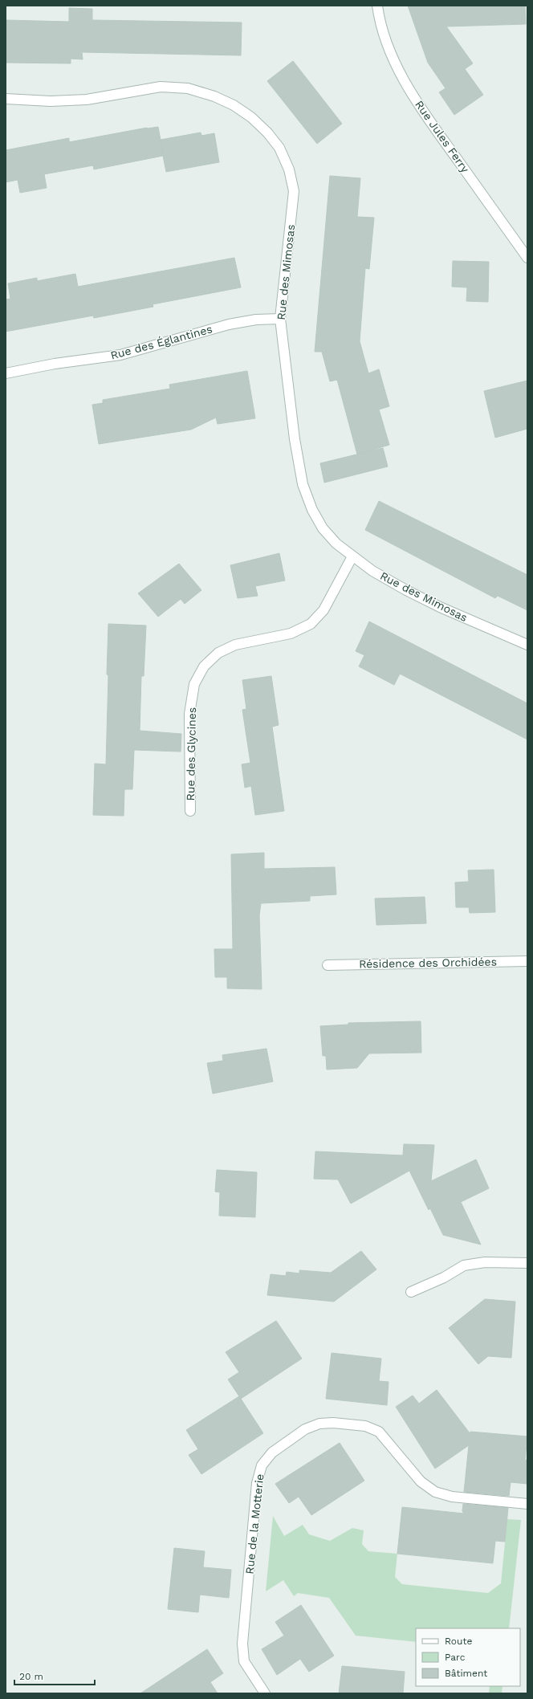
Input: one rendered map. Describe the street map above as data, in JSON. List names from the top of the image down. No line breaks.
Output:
{"streets":{"street":["Rue Jules Ferry","Rue des Mimosas","Rue des Églantines","Rue des Glycines","Résidence des Orchidées","Rue de la Motterie"]},"crossings":[["Rue des Mimosas","Rue des Églantines"],["Rue des Mimosas","Rue des Glycines"]],"legend":["Route","Parc","Bâtiment"],"scale_bar":"20 m"}
